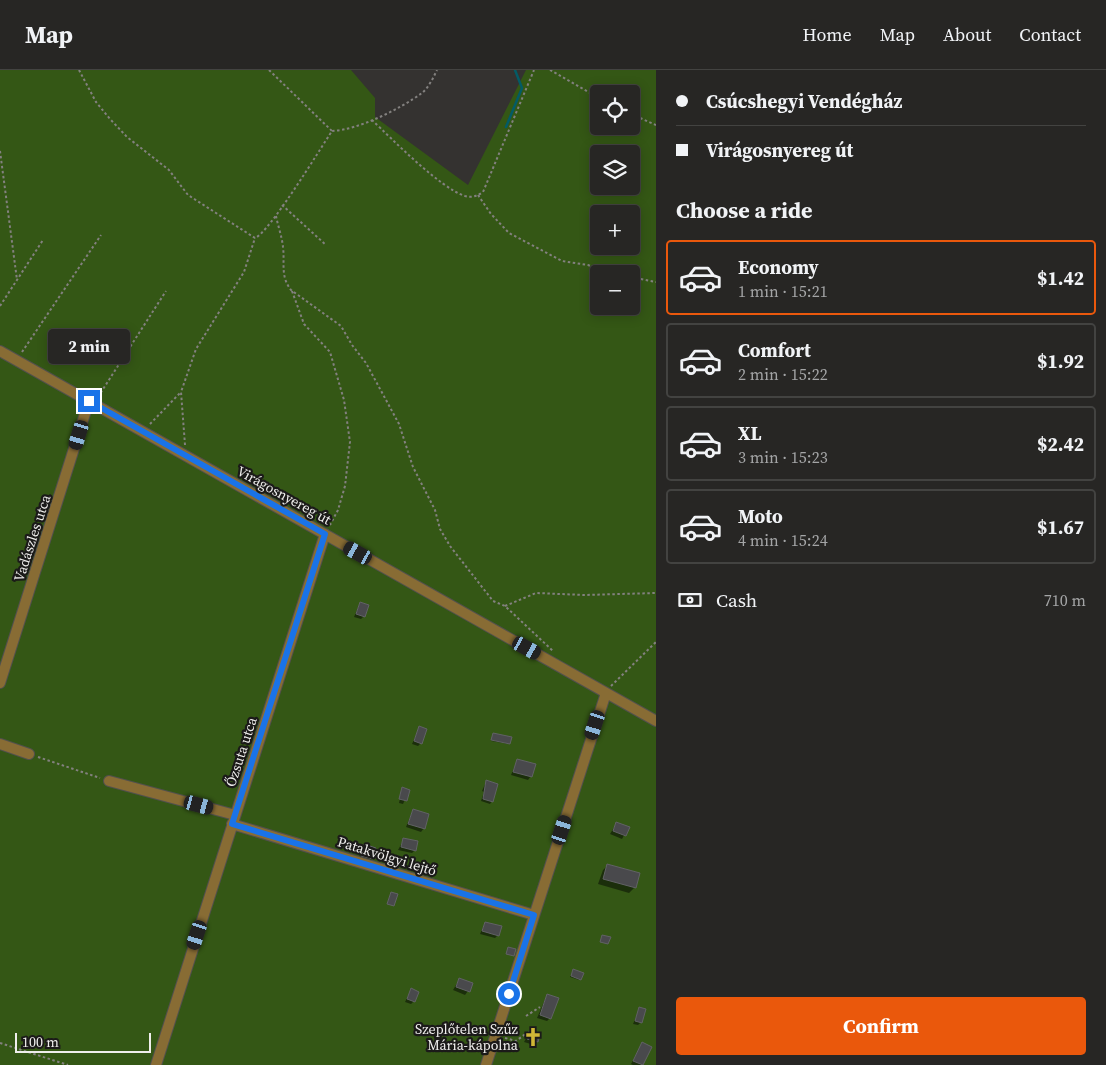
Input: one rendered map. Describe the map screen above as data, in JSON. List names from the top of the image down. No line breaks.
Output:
{"streets":{"street":["Virágosnyereg út","Vadászles utca","Őzsuta utca","Patakvölgyi lejtő"]},"crossings":[["Virágosnyereg út","Vadászles utca"],["Virágosnyereg út","Őzsuta utca"],["Őzsuta utca","Patakvölgyi lejtő"]],"places":{"church":["Szeplőtelen Szűz Mária-kápolna"]},"scale_bar":"100 m","page":{"header":"Map","nav":["Home","Map","About","Contact"],"banner":["Csúcshegyi Vendégház","Virágosnyereg út"],"map_buttons":["+","−"],"heading":"Choose a ride","list":[{"name":"Economy","note":"1 min · 15:21","value":"$1.42"},{"name":"Comfort","note":"2 min · 15:22","value":"$1.92"},{"name":"XL","note":"3 min · 15:23","value":"$2.42"},{"name":"Moto","note":"4 min · 15:24","value":"$1.67"}],"bubble":"2 min","pay":["Cash","710 m"],"buttons":"Confirm","scale":"100 m"}}
